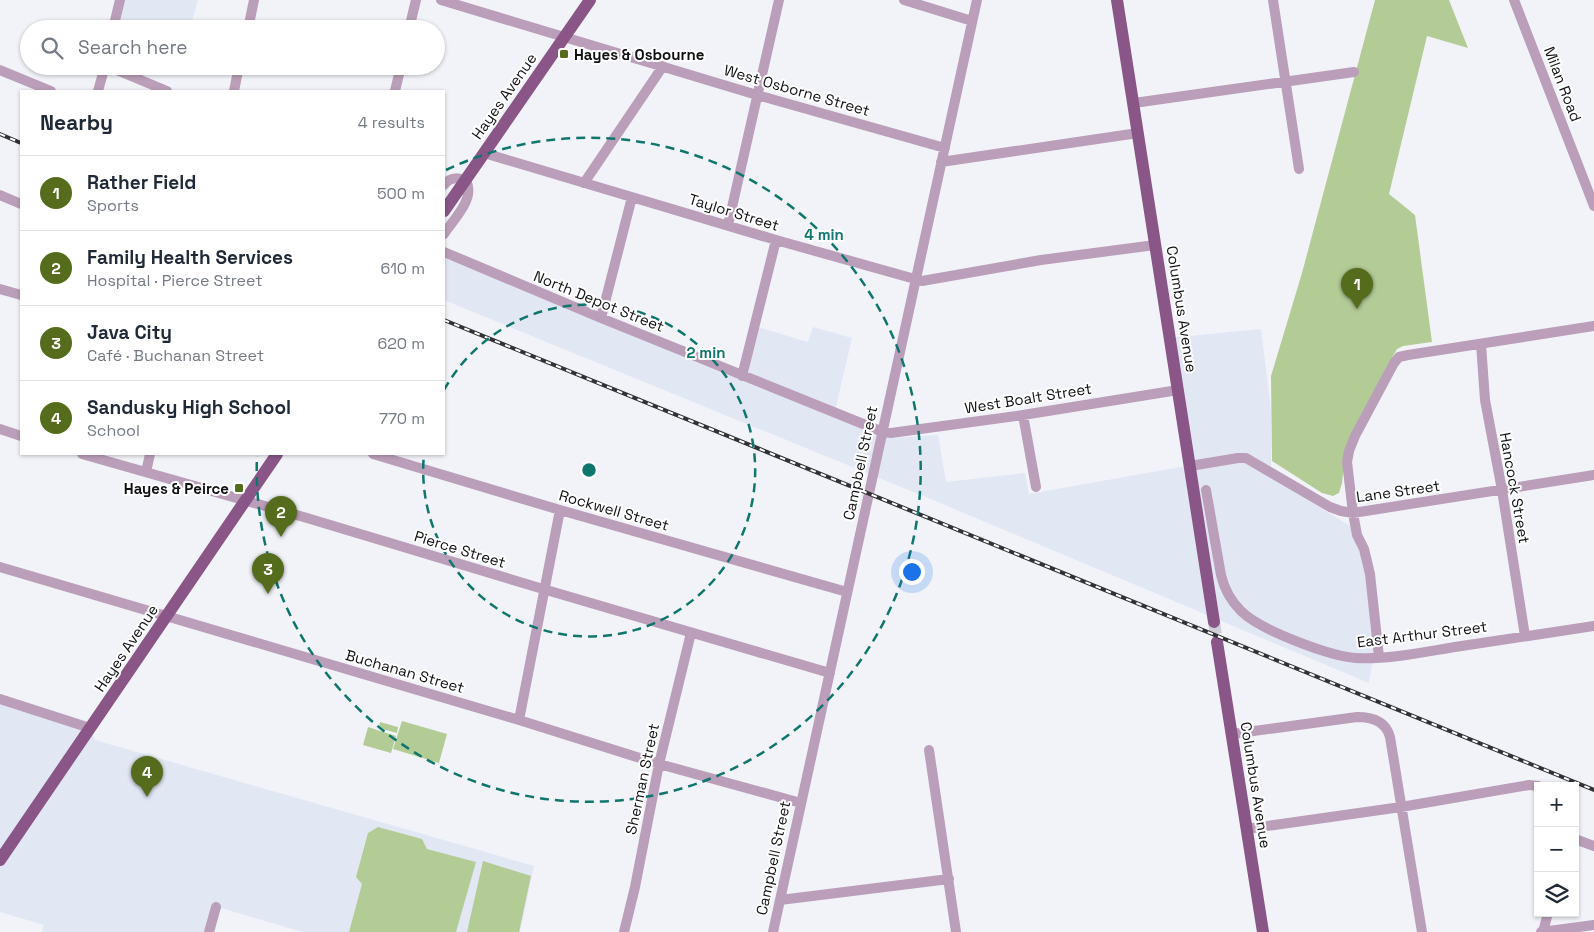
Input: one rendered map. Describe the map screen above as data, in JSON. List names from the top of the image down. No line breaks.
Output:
{"streets":{"main road":["Hayes Avenue","Columbus Avenue"],"street":["Milan Road","West Osborne Street","Taylor Street","North Depot Street","West Boalt Street","Campbell Street","Hancock Street","Lane Street","Rockwell Street","Pierce Street","East Arthur Street","Buchanan Street","Sherman Street"]},"crossings":[["West Osborne Street","Hayes Avenue"],["West Osborne Street","Campbell Street"],["Hayes Avenue","Taylor Street"],["Hayes Avenue","Pierce Street"],["Hayes Avenue","Buchanan Street"],["Taylor Street","Columbus Avenue"],["Taylor Street","Campbell Street"],["North Depot Street","West Boalt Street"],["North Depot Street","Campbell Street"],["Columbus Avenue","West Boalt Street"],["Columbus Avenue","Lane Street"],["West Boalt Street","Campbell Street"],["Campbell Street","Rockwell Street"],["Campbell Street","Pierce Street"],["Campbell Street","Buchanan Street"],["Hancock Street","Lane Street"],["Hancock Street","East Arthur Street"],["Pierce Street","Sherman Street"],["Buchanan Street","Sherman Street"]],"places":{"transit":["Hayes & Osbourne","Hayes & Peirce"]},"page":{"search":"Search here","heading":["Nearby","4 results"],"list":[{"mark":"1","name":"Rather Field","note":"Sports","value":"500 m"},{"mark":"2","name":"Family Health Services","note":"Hospital · Pierce Street","value":"610 m"},{"mark":"3","name":"Java City","note":"Café · Buchanan Street","value":"620 m"},{"mark":"4","name":"Sandusky High School","note":"School","value":"770 m"}],"pins":["1","2","3","4"],"map_buttons":["+","−"]},"rings":["4 min","2 min"]}
